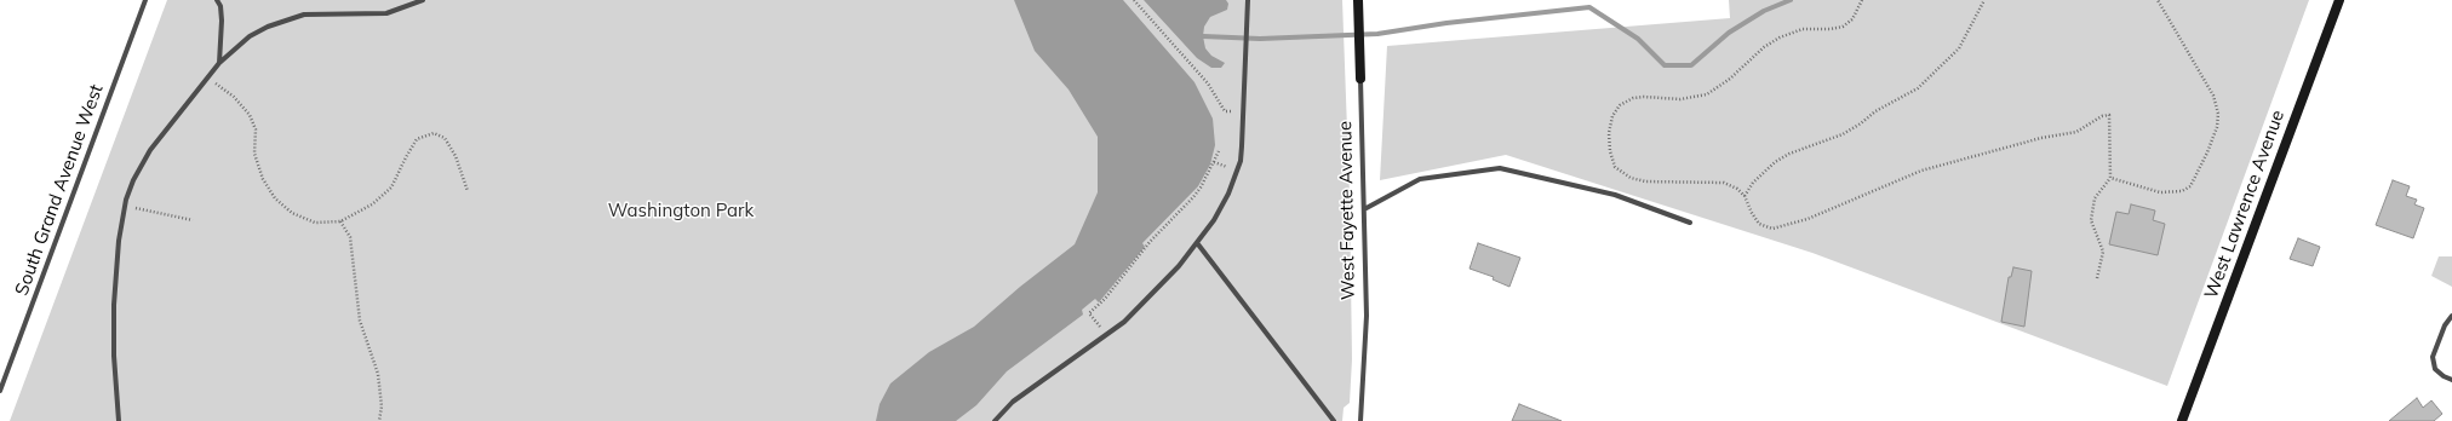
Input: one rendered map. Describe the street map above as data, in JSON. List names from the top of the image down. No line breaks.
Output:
{"streets":{"street":["South Grand Avenue West","West Lawrence Avenue","West Fayette Avenue"]},"parks":["Washington Park"]}
